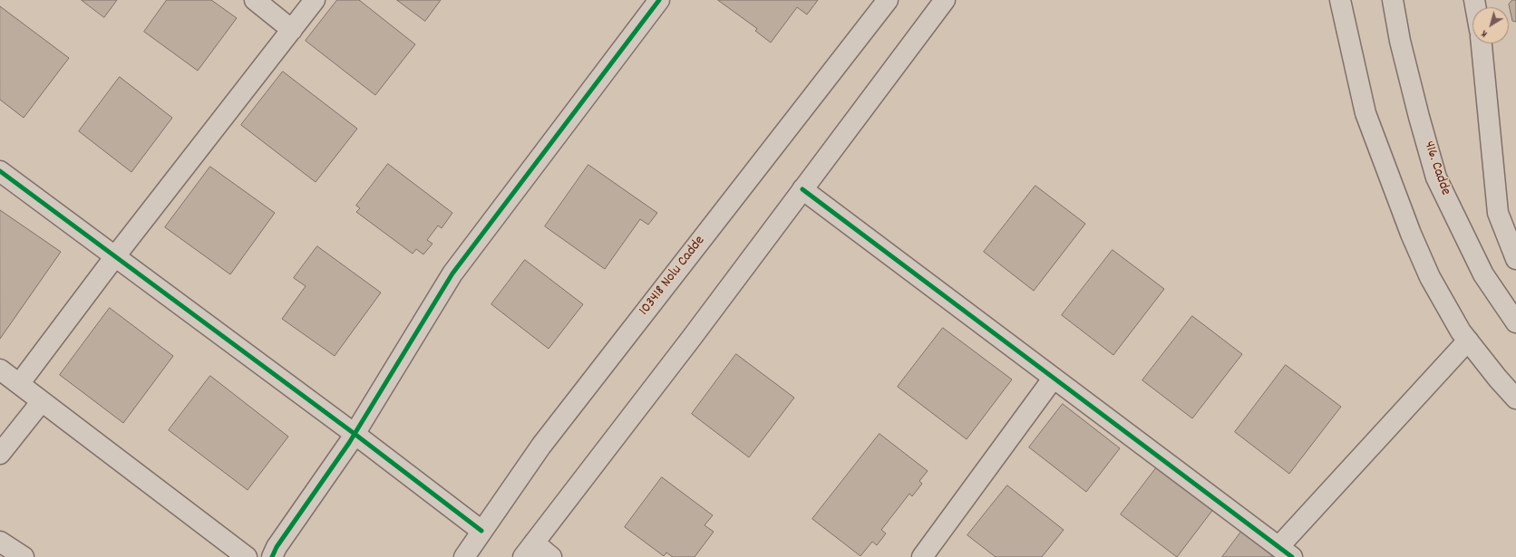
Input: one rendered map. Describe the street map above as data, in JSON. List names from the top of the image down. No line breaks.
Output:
{"streets":{"street":["416. Cadde","103418 Nolu Cadde"]},"north":"bottom left"}
